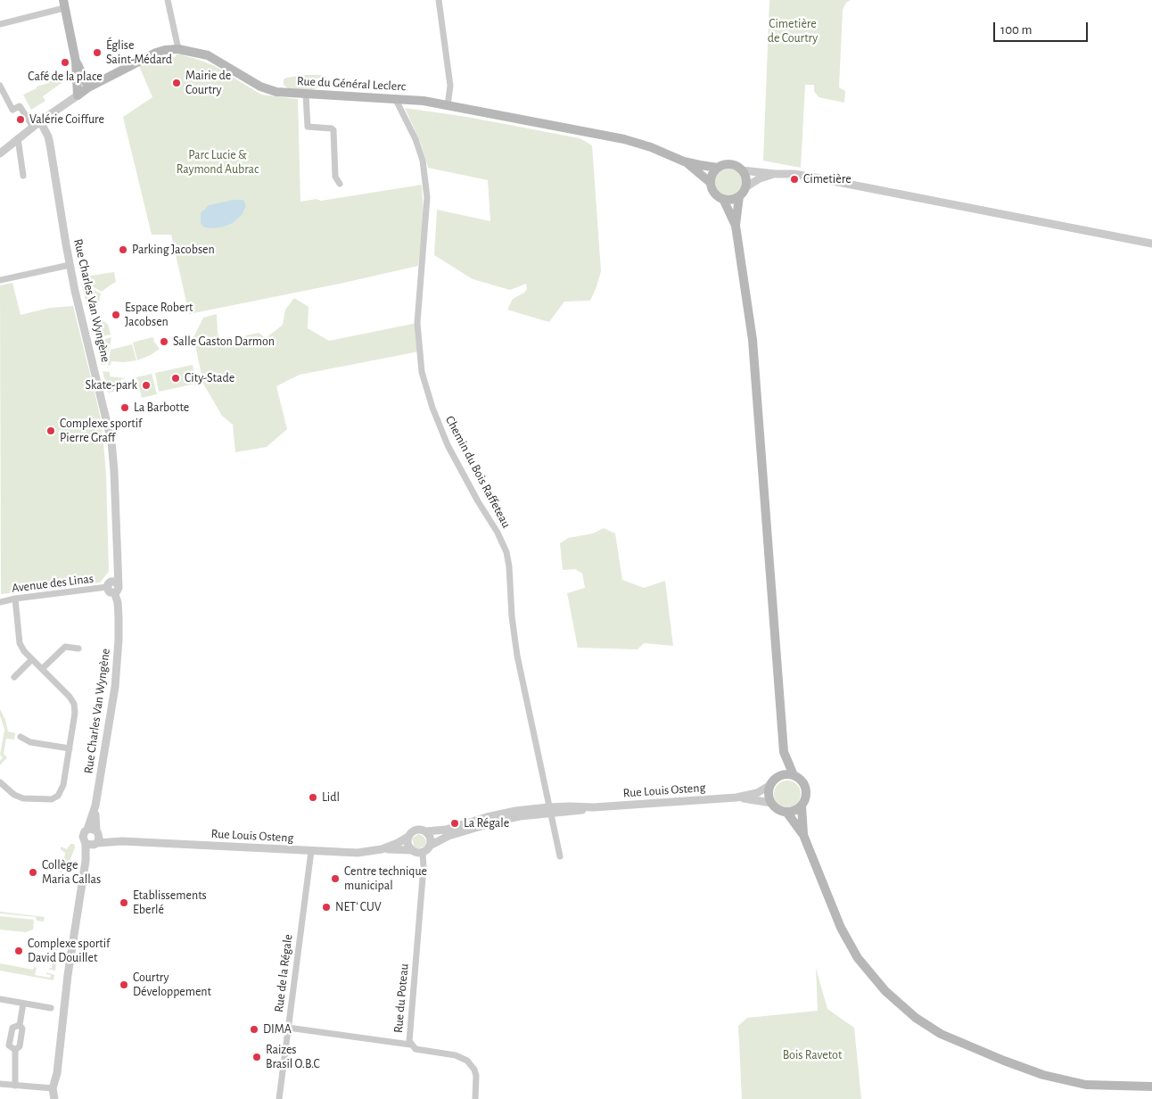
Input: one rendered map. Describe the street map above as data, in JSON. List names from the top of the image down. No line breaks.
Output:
{"streets":{"main road":["Rue du Général Leclerc"],"street":["Rue Charles Van Wyngène","Chemin du Bois Raffeteau","Avenue des Linas","Rue Louis Osteng","Rue de la Régale","Rue du Poteau"]},"crossings":[["Rue du Général Leclerc","Rue Charles Van Wyngène"],["Rue du Général Leclerc","Chemin du Bois Raffeteau"],["Rue Charles Van Wyngène","Avenue des Linas"],["Rue Charles Van Wyngène","Rue Louis Osteng"],["Chemin du Bois Raffeteau","Rue Louis Osteng"],["Rue Louis Osteng","Rue de la Régale"],["Rue Louis Osteng","Rue du Poteau"]],"parks":["Cimetière de Courtry","Parc Lucie & Raymond Aubrac","Bois Ravetot"],"places":["Église Saint-Médard","Café de la place","Mairie de Courtry","Valérie Coiffure","Cimetière","Parking Jacobsen","Espace Robert Jacobsen","Salle Gaston Darmon","City-Stade","Skate-park","La Barbotte","Complexe sportif Pierre Graff","Lidl","La Régale","Collège Maria Callas","Centre technique municipal","Etablissements Eberlé","NET' CUV","Complexe sportif David Douillet","Courtry Développement","DIMA","Raizes Brasil O.B.C"],"scale_bar":"100 m"}
